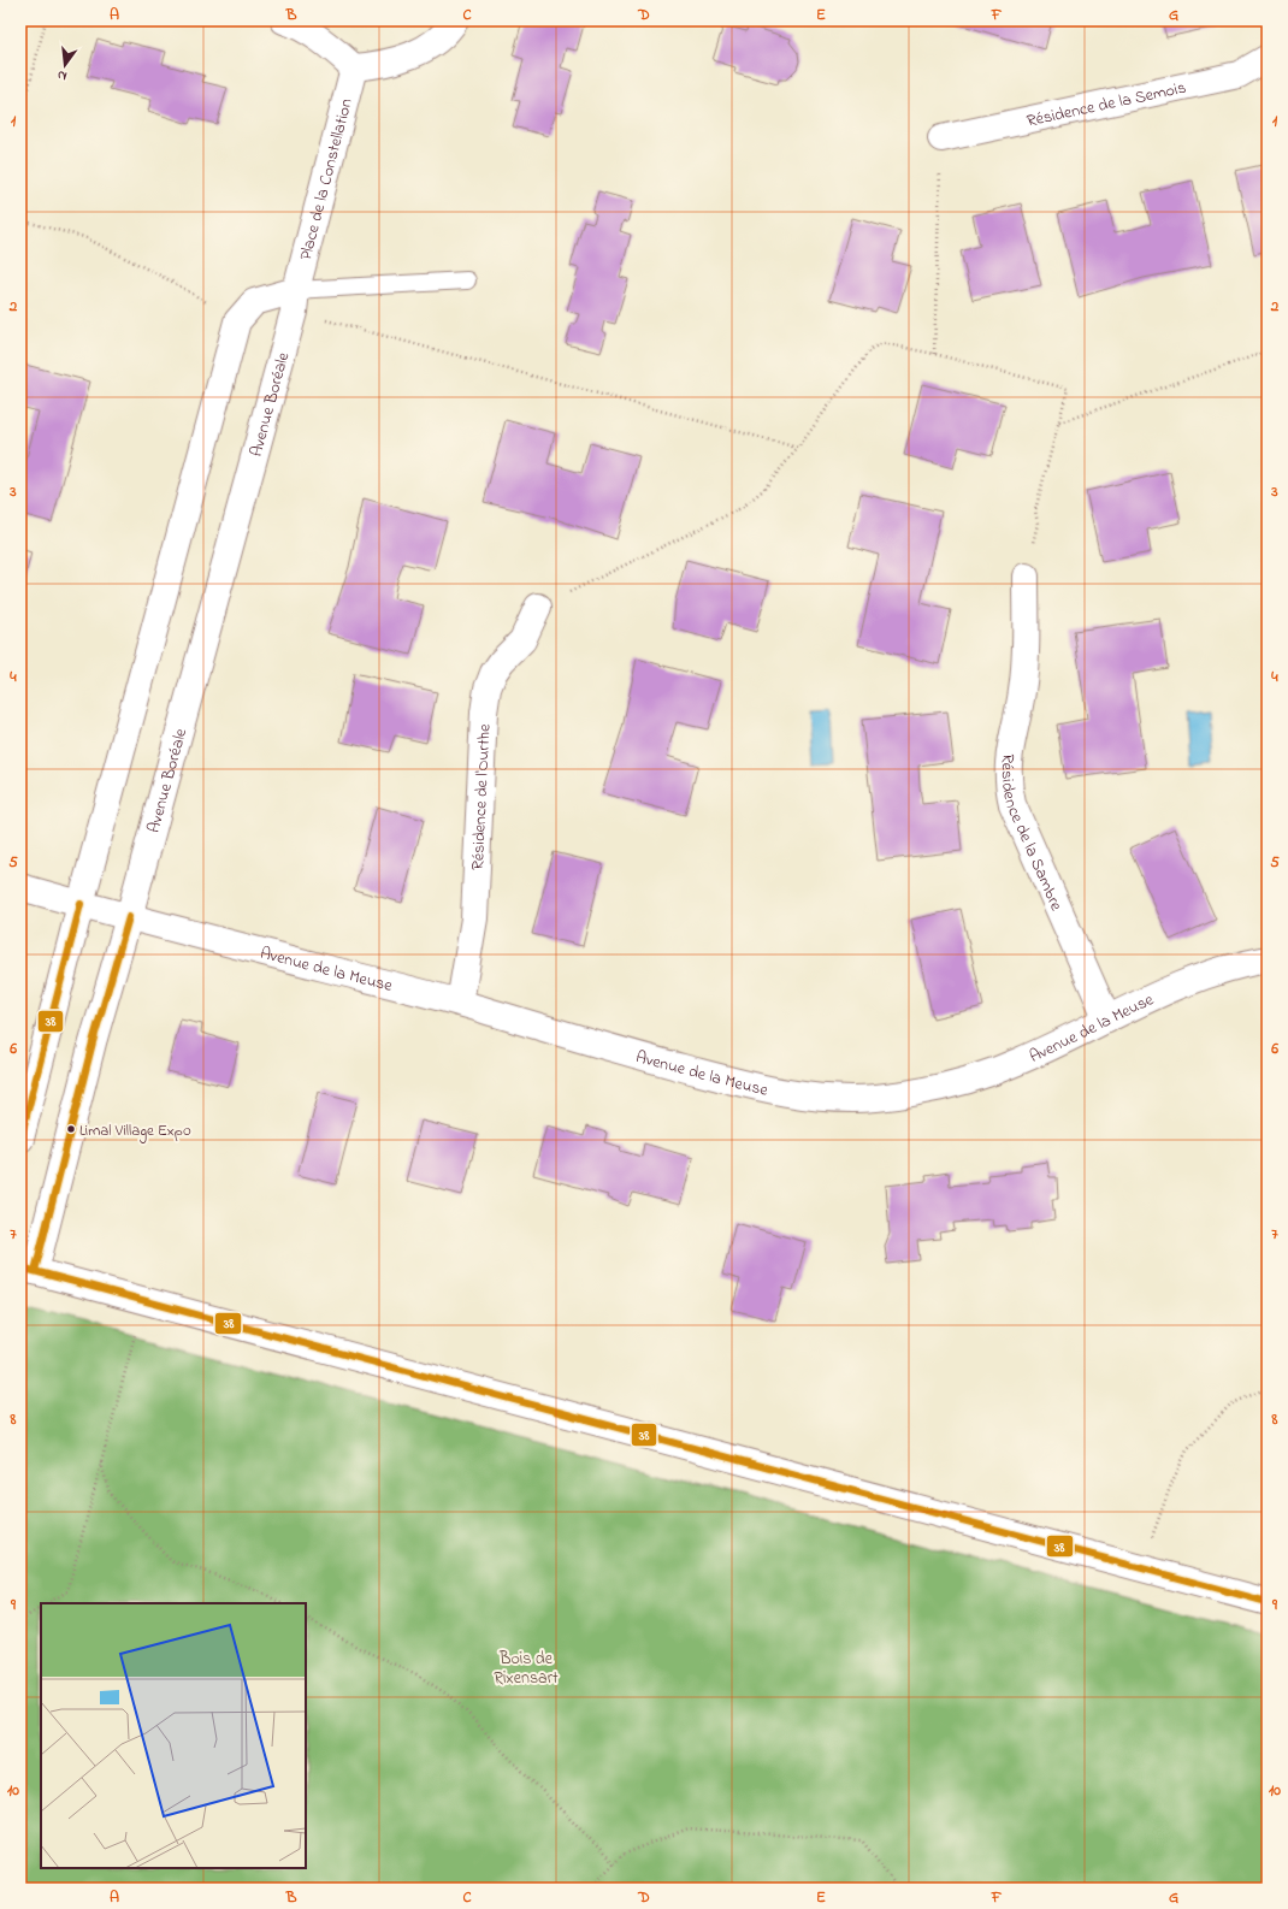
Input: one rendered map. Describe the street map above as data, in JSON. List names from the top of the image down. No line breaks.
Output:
{"streets":{"street":["Résidence de la Semois","Place de la Constellation","Avenue Boréale","Résidence de l'Ourthe","Résidence de la Sambre","Avenue de la Meuse"]},"crossings":[["Place de la Constellation","Avenue Boréale"],["Avenue Boréale","Avenue de la Meuse"],["Résidence de l'Ourthe","Avenue de la Meuse"],["Résidence de la Sambre","Avenue de la Meuse"]],"parks":["Bois de Rixensart"],"places":["Limal Village Expo"],"lines":["transit line 38"],"north":"bottom","grid":{"columns":["A","B","C","D","E","F","G"],"rows":["1","2","3","4","5","6","7","8","9","10"]}}
